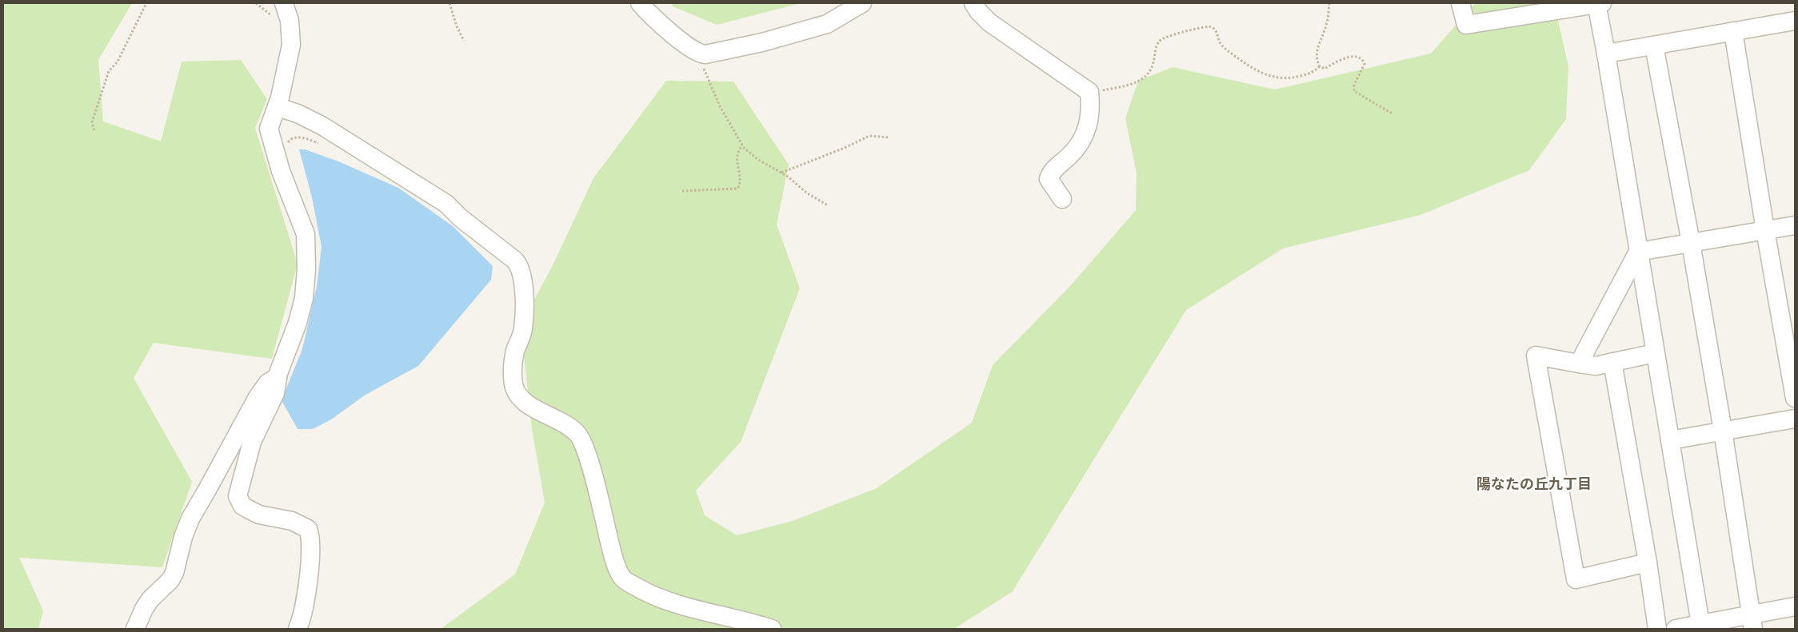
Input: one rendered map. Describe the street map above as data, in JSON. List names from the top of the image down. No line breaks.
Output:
{"districts":["陽なたの丘九丁目"]}
